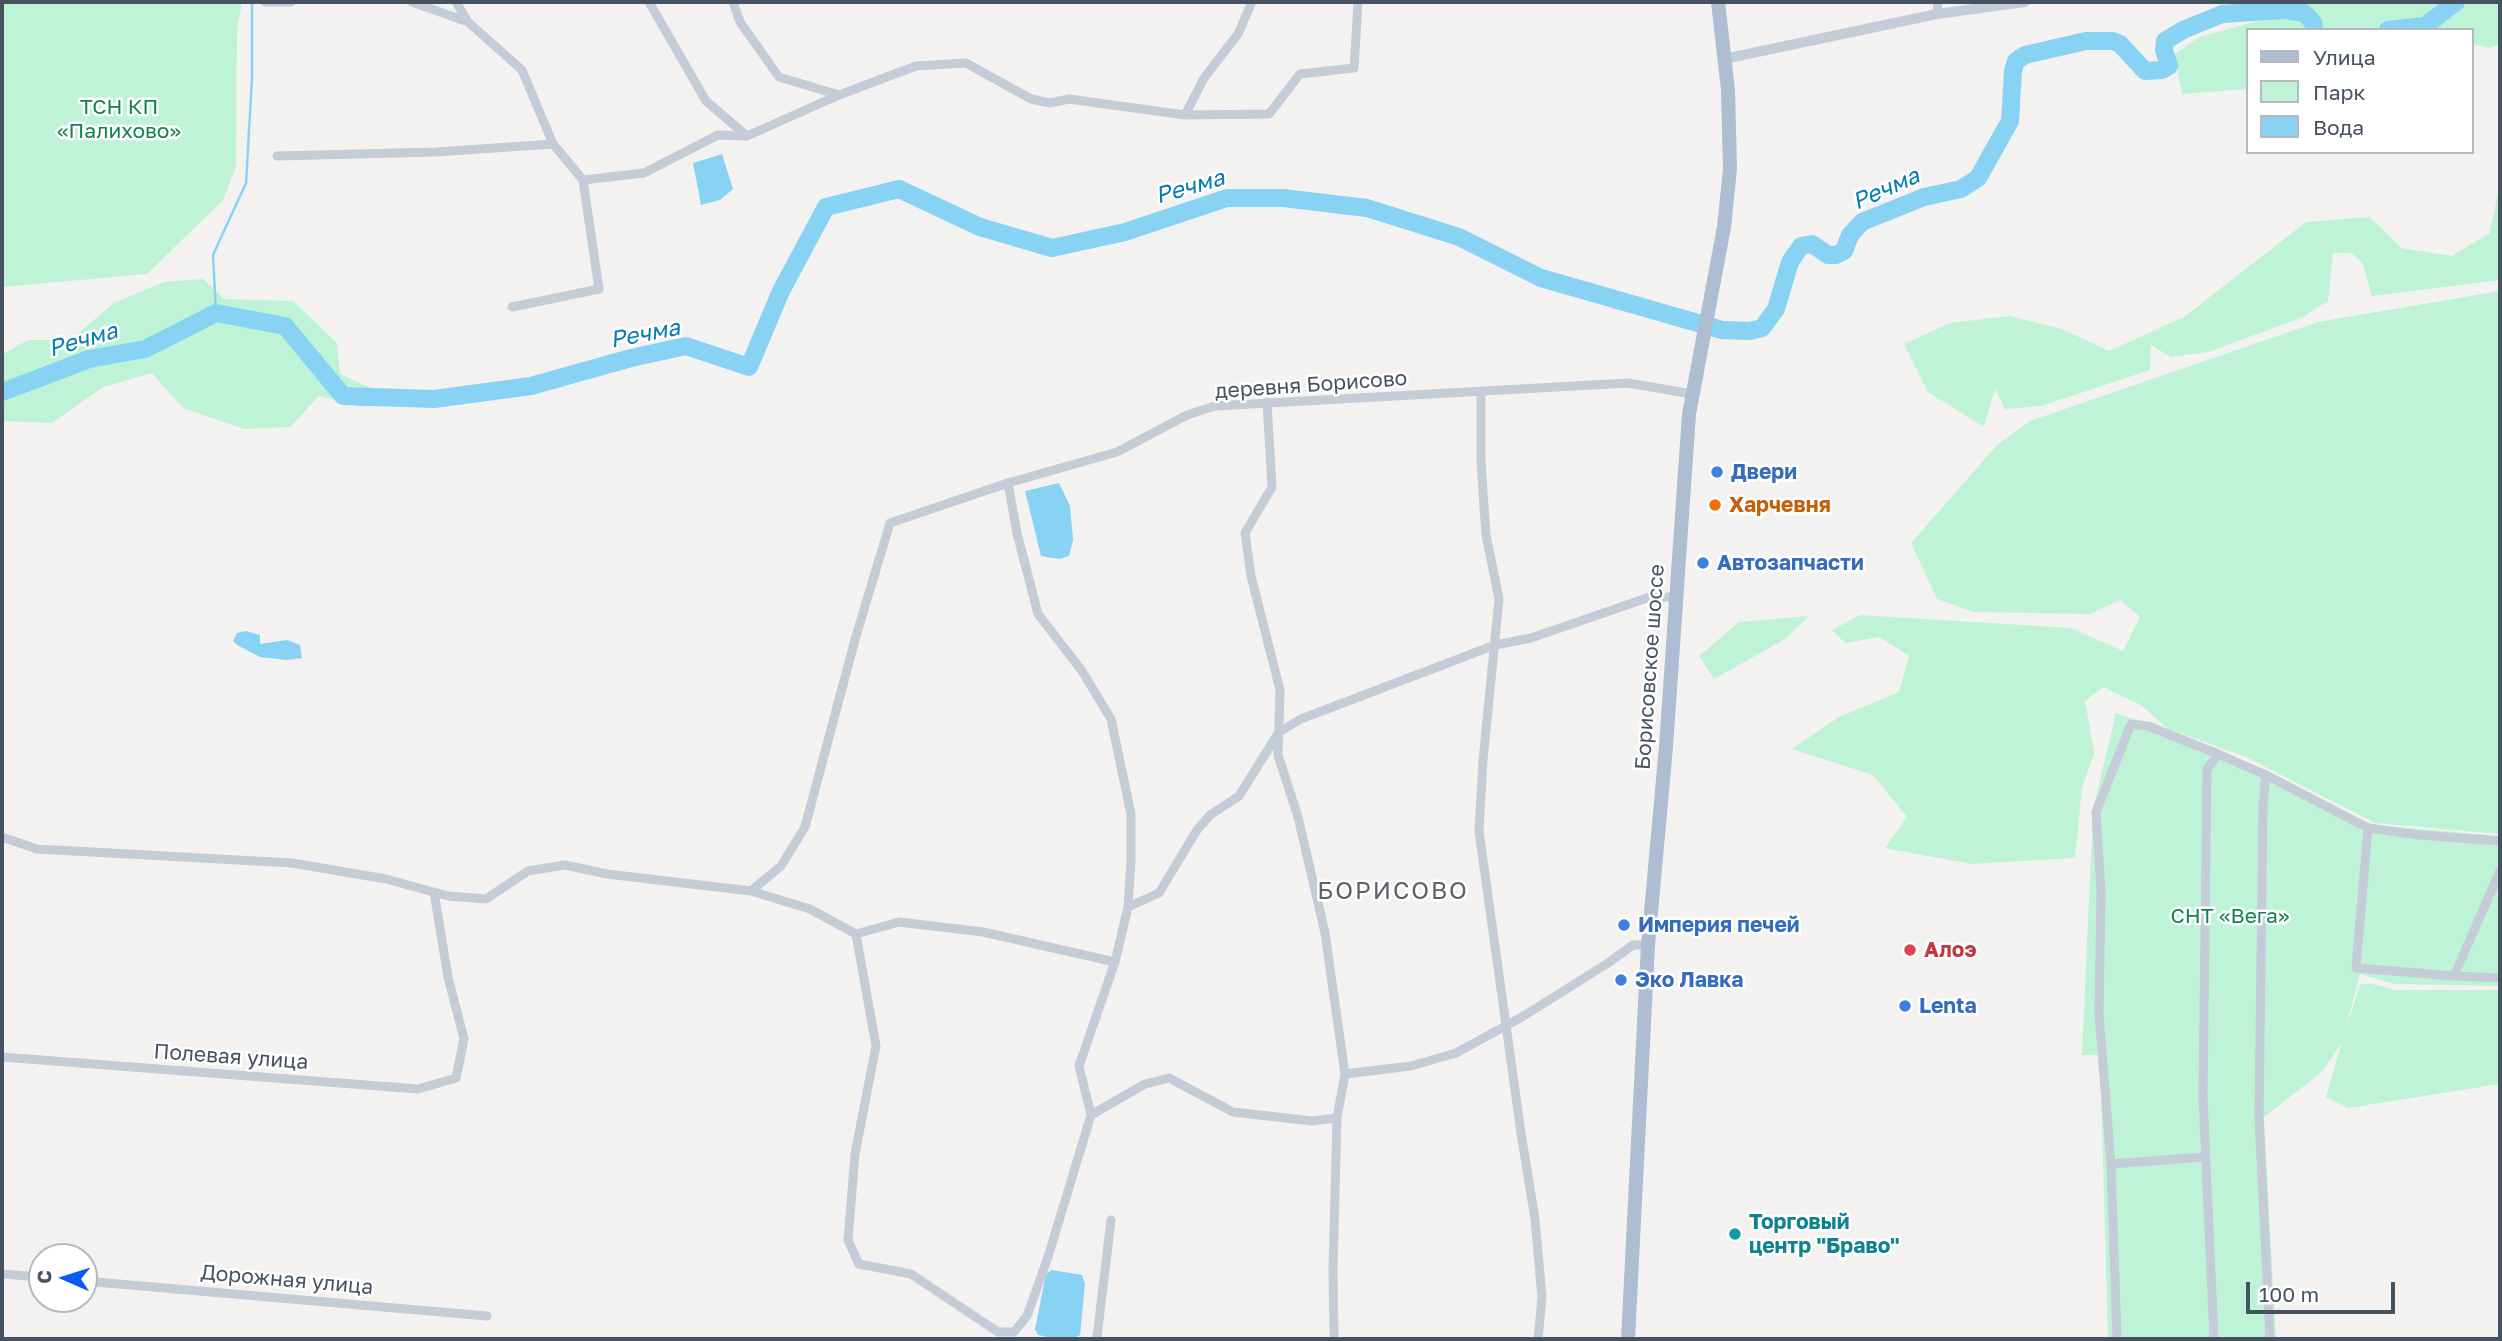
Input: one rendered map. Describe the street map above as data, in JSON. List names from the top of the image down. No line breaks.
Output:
{"streets":{"main road":["Борисовское шоссе"],"street":["деревня Борисово","Полевая улица","Дорожная улица"]},"crossings":[["деревня Борисово","Борисовское шоссе"]],"districts":["БОРИСОВО"],"water":["Речма"],"parks":["ТСН КП «Палихово»","СНТ «Вега»"],"places":["Двери","Харчевня","Автозапчасти","Империя печей","Алоэ","Эко Лавка","Lenta","Торговый центр \"Браво\""],"legend":["Улица","Парк","Вода"],"scale_bar":"100 m","north":"left"}
